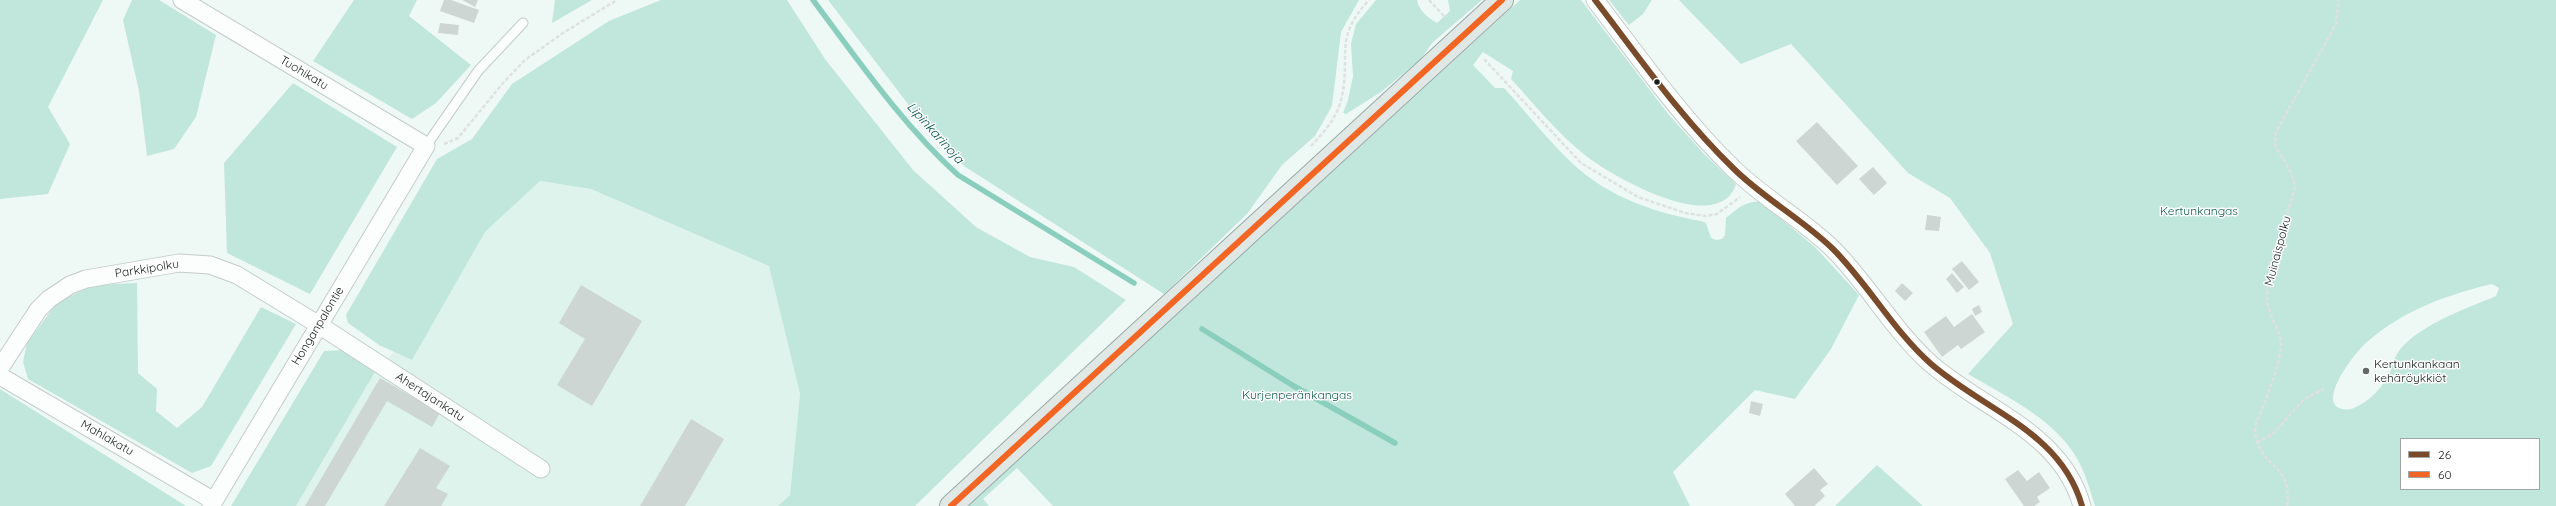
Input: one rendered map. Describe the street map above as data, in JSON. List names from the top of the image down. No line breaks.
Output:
{"streets":{"street":["Tuohikatu","Parkkipolku","Honganpalontie","Ahertajankatu","Mahlakatu"],"path":["Muinaispolku"]},"crossings":[["Tuohikatu","Honganpalontie"],["Parkkipolku","Honganpalontie"],["Parkkipolku","Ahertajankatu"],["Honganpalontie","Ahertajankatu"],["Honganpalontie","Mahlakatu"]],"water":["Lipinkarinoja"],"parks":["Kertunkangas","Kurjenperänkangas"],"places":["Kertunkankaan kehäröykkiöt"],"lines":["transit line 26","transit line 60"],"legend":["26","60"]}
